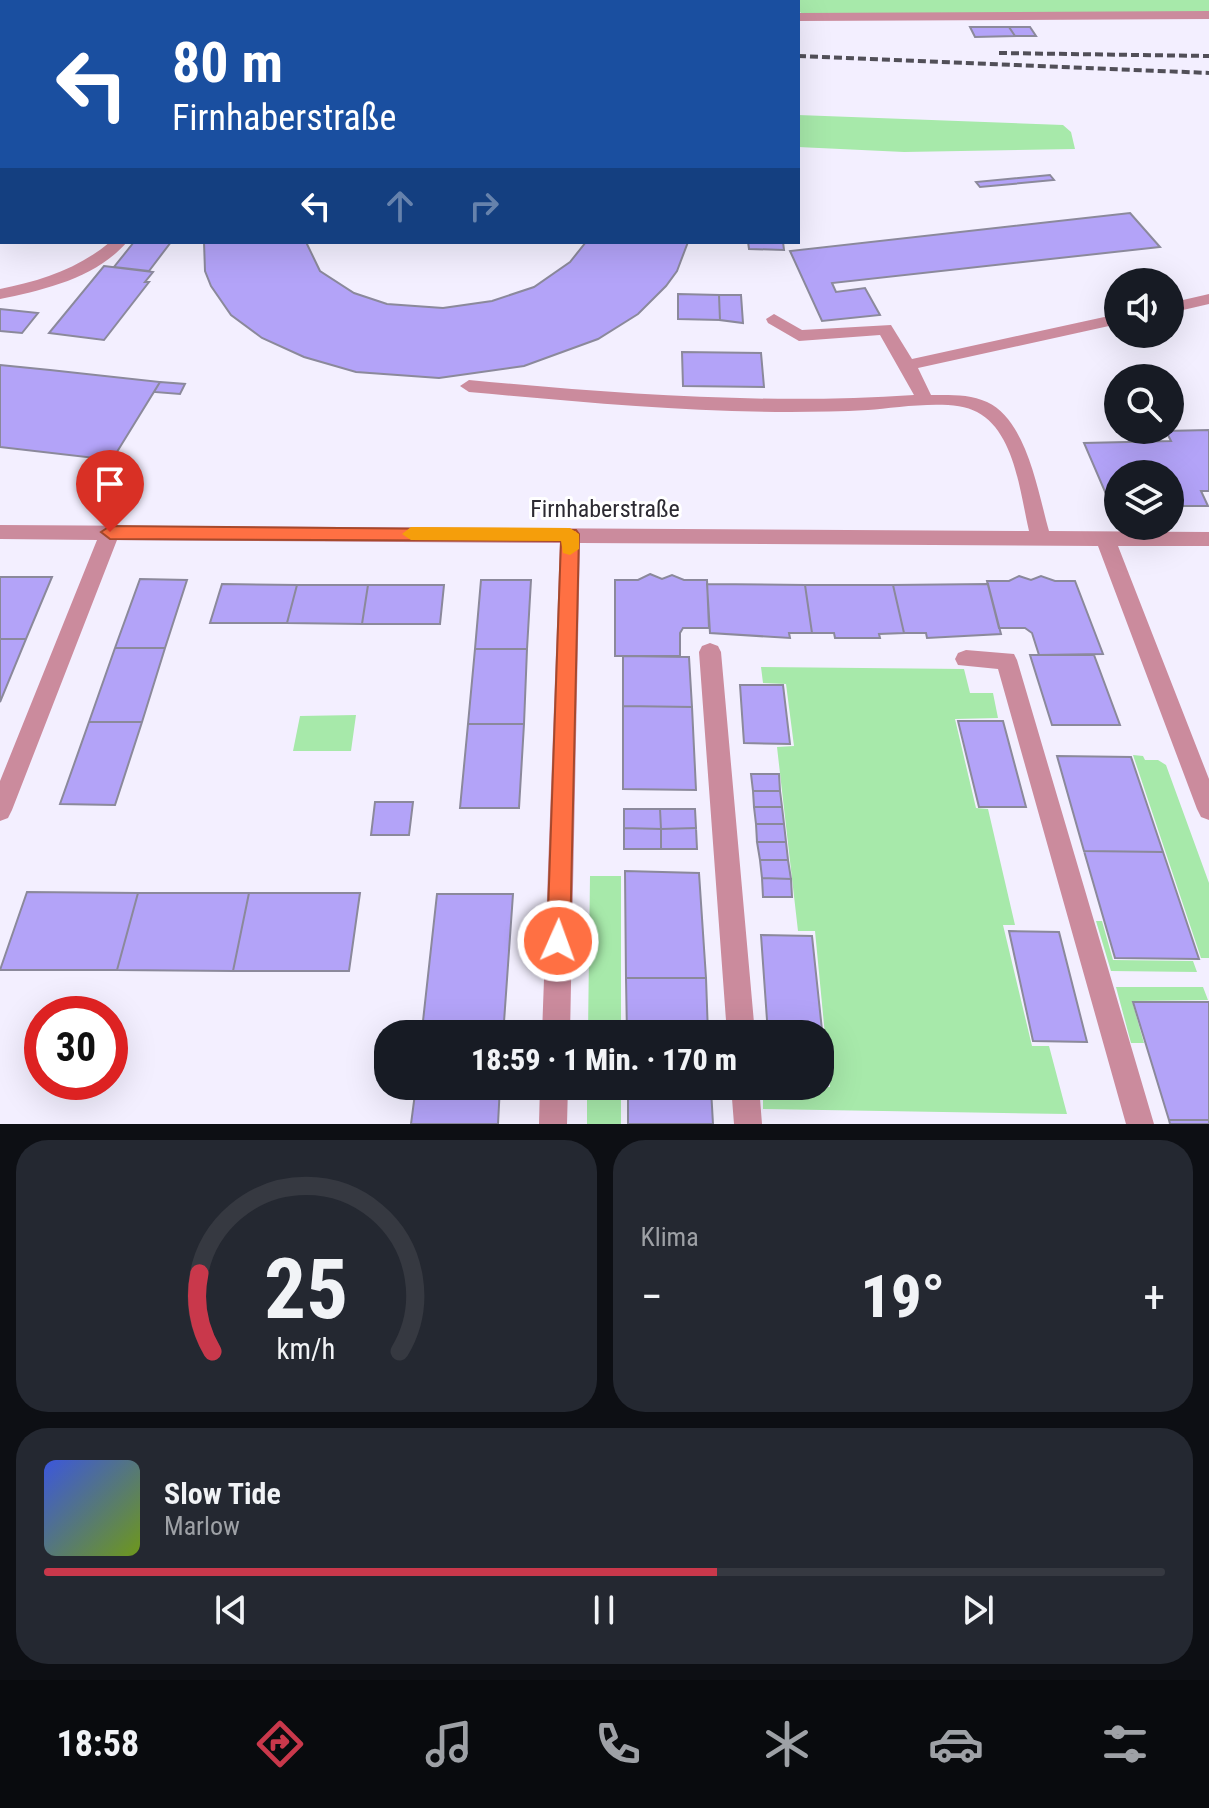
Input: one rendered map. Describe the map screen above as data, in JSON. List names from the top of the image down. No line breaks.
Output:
{"streets":{"street":["Firnhaberstraße"]},"page":{"turn":["80 m","Firnhaberstraße"],"limit":"30","trip":"18:59 · 1 Min. · 170 m","tile":"Klima","heat":["−","19°","+"],"song":["Slow Tide","Marlow"],"tabs":"18:58","gauge":["25","km/h"]}}
